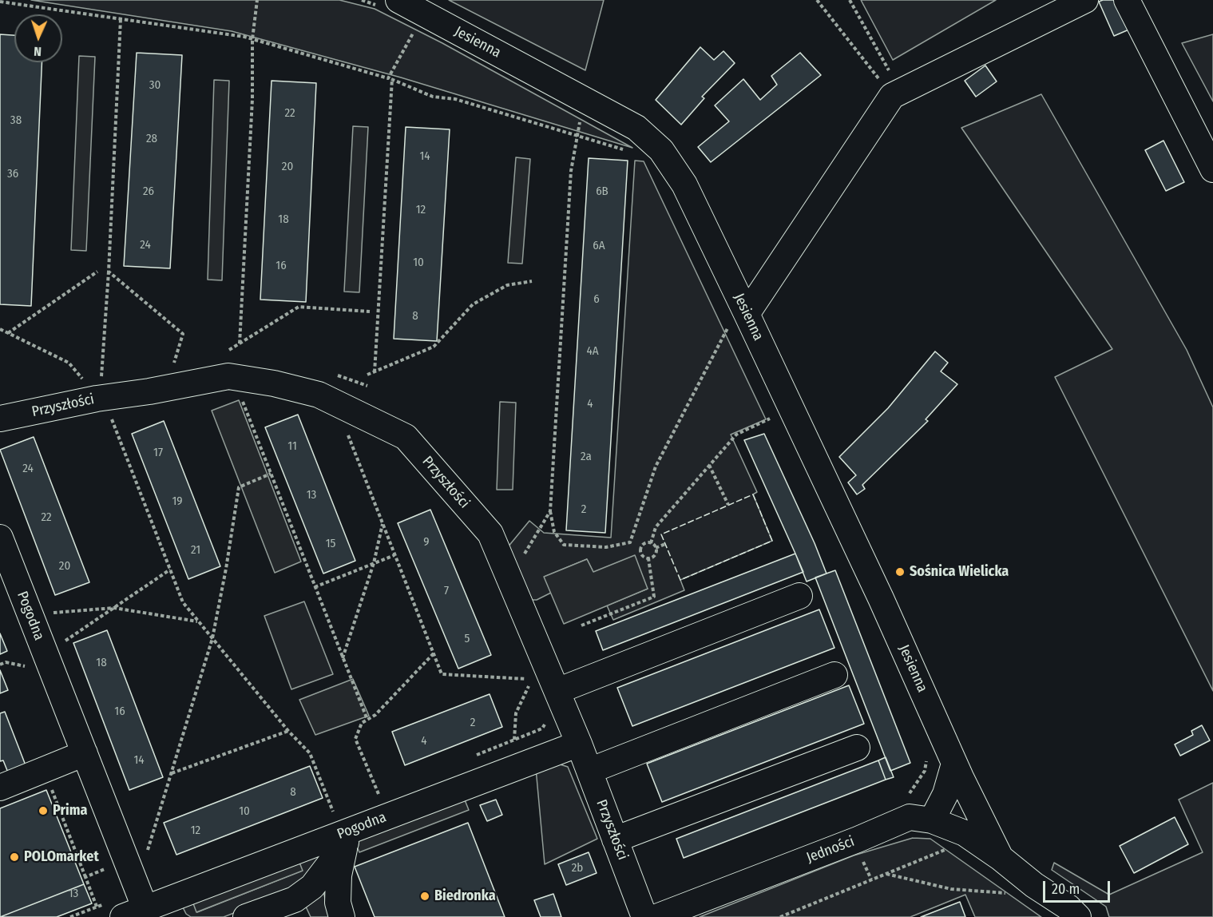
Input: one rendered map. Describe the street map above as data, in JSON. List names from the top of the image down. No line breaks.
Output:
{"streets":{"street":["Jesienna","Przyszłości","Pogodna","Jedności"]},"crossings":[["Jesienna","Jedności"],["Przyszłości","Pogodna"]],"places":["Sośnica Wielicka","Prima","POLOmarket","Biedronka"],"house_numbers":["30","22","38","28","14","20","36","26","6B","12","18","24","6A","10","16","6","8","4A","4","11","17","2a","24","13","19","2","22","9","15","21","20","7","5","18","16","2","4","14","8","10","12","2b","13"],"scale_bar":"20 m","north":"bottom"}
